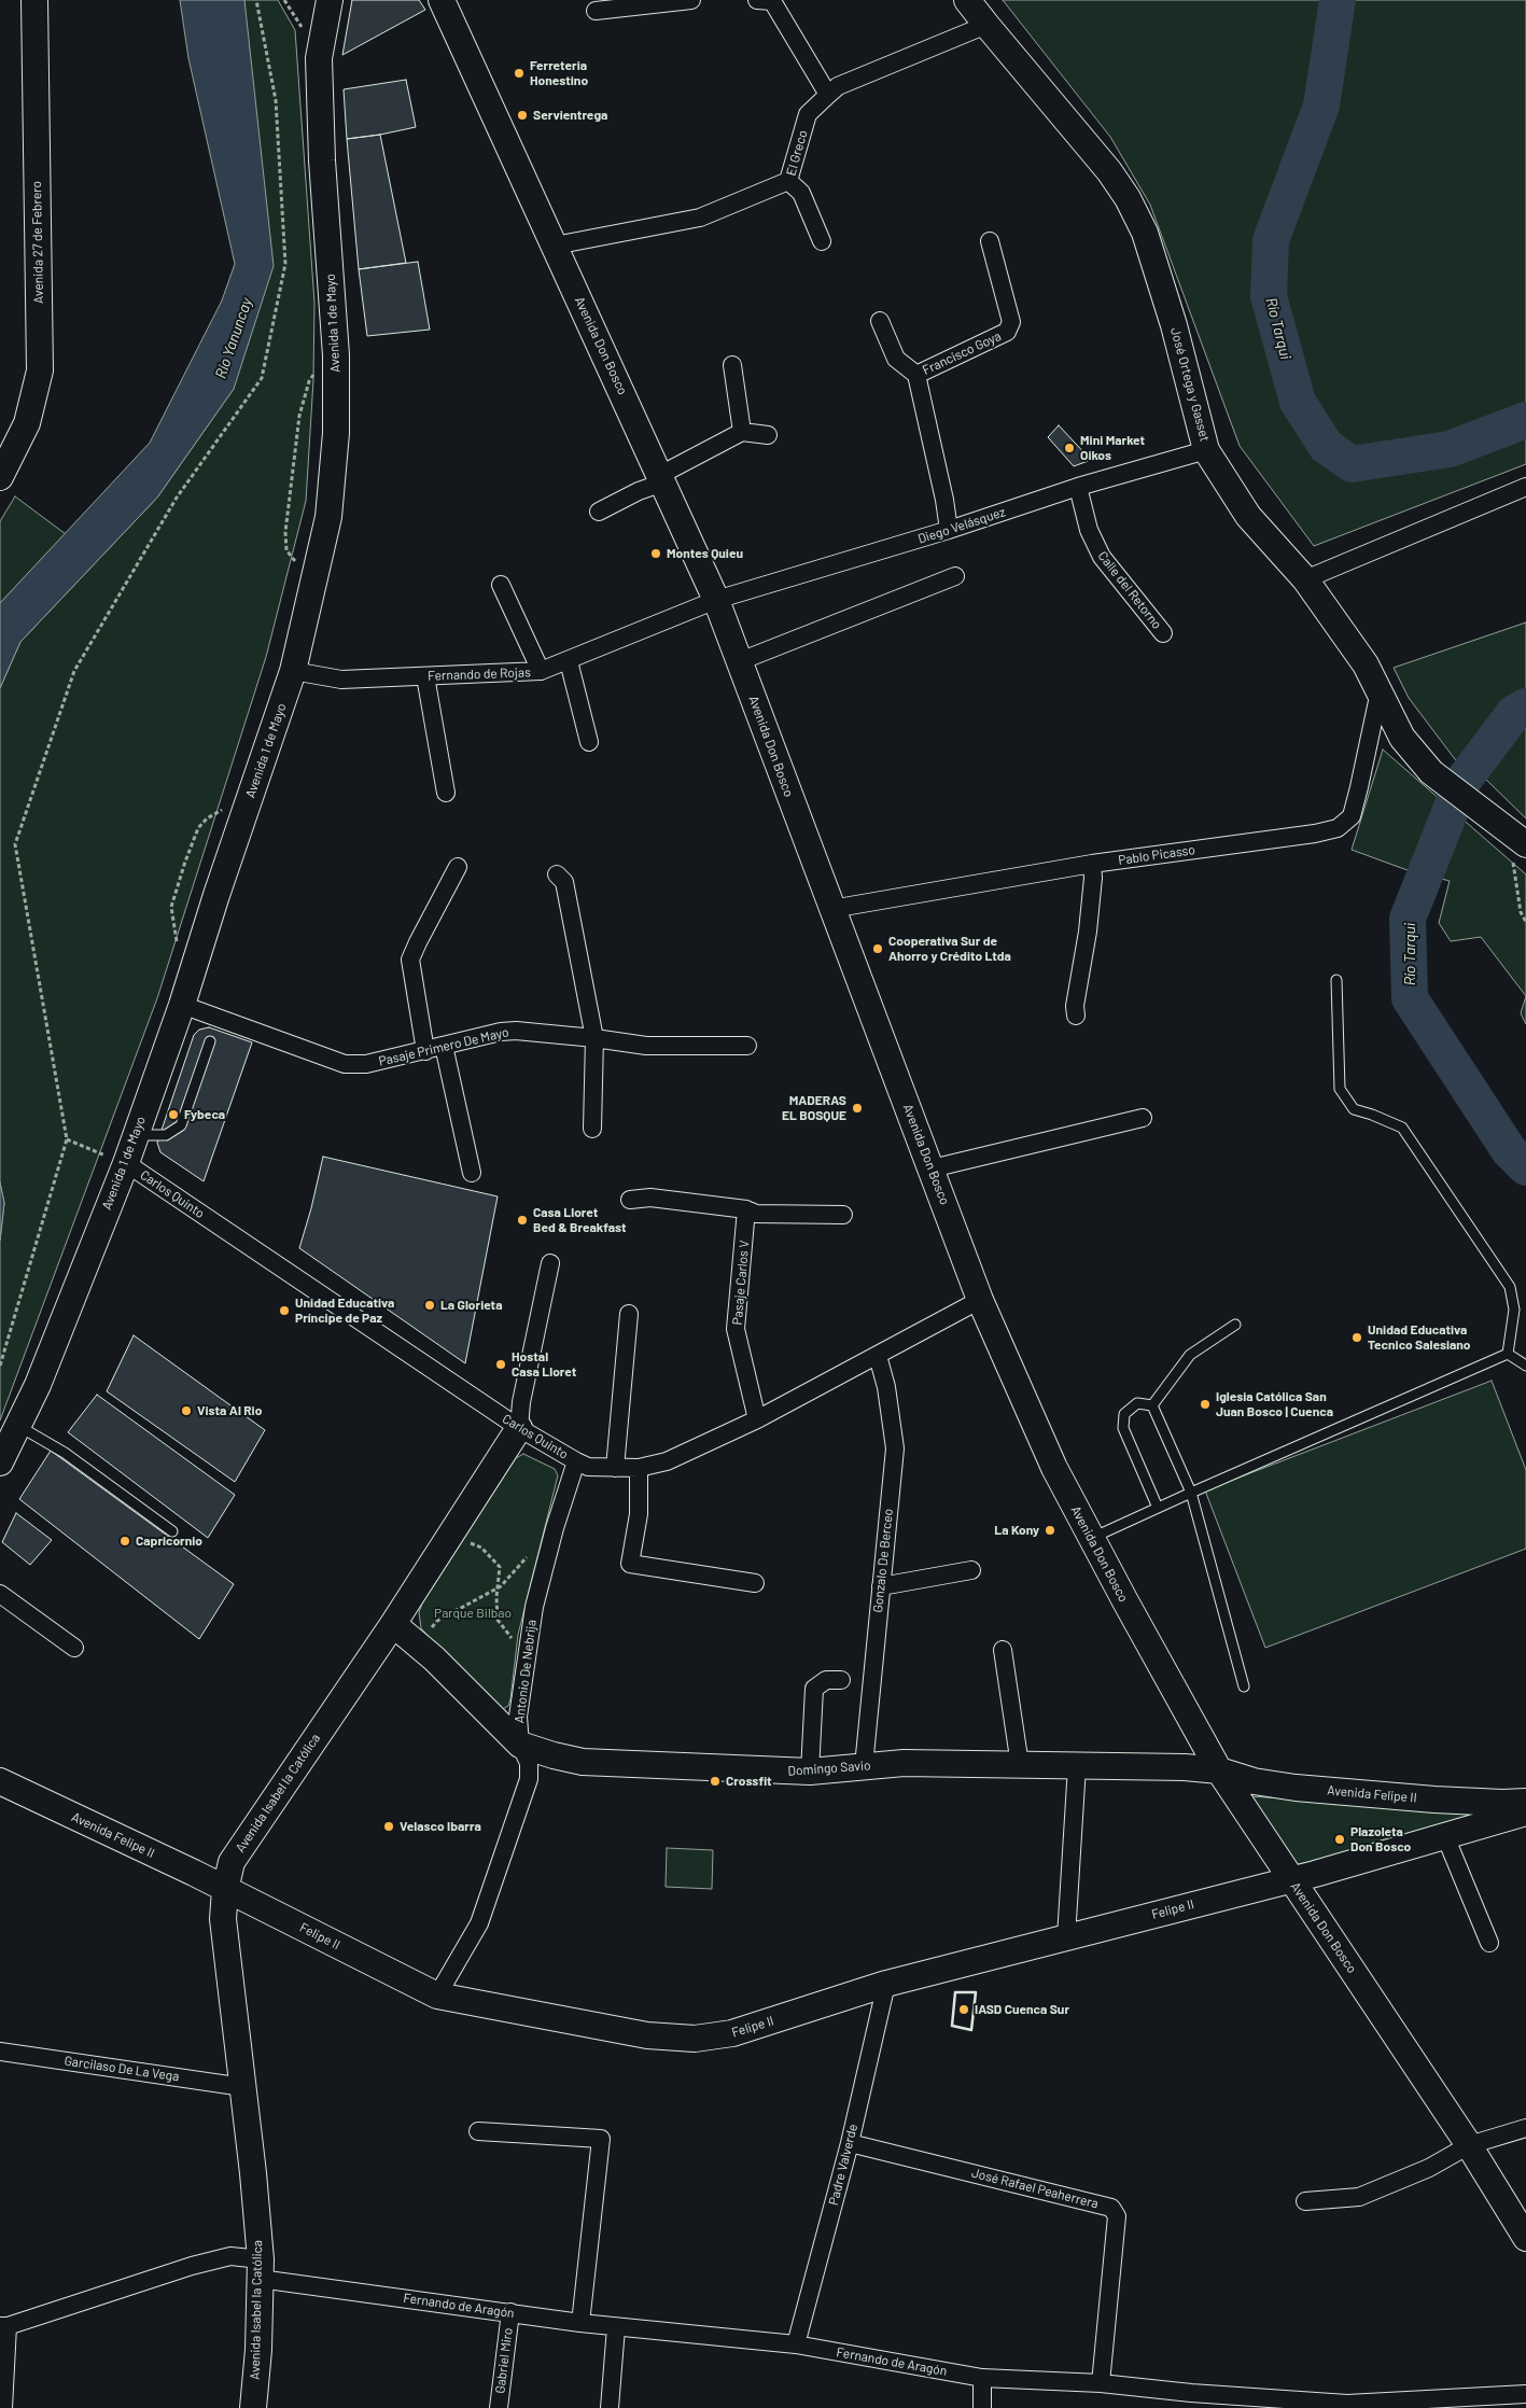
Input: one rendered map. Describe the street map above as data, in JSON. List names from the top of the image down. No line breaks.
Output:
{"streets":{"street":["El Greco","Avenida 27 de Febrero","Avenida 1 de Mayo","Avenida Don Bosco","Francisco Goya","José Ortega y Gasset","Diego Velásquez","Calle del Retorno","Fernando de Rojas","Pablo Picasso","Pasaje Primero De Mayo","Carlos Quinto","Pasaje Carlos V","Gonzalo De Berceo","Antonio De Nebrija","Domingo Savio","Avenida Isabel la Católica","Avenida Felipe II","Felipe II","Garcilaso De La Vega","Padre Valverde","José Rafael Peaherrera","Fernando de Aragón","Gabriel Miro"]},"crossings":[["El Greco","Avenida Don Bosco"],["El Greco","José Ortega y Gasset"],["Avenida 1 de Mayo","Fernando de Rojas"],["Avenida 1 de Mayo","Pasaje Primero De Mayo"],["Avenida 1 de Mayo","Carlos Quinto"],["Avenida Don Bosco","Diego Velásquez"],["Avenida Don Bosco","Fernando de Rojas"],["Avenida Don Bosco","Pablo Picasso"],["Avenida Don Bosco","Carlos Quinto"],["Avenida Don Bosco","Domingo Savio"],["Avenida Don Bosco","Avenida Felipe II"],["Avenida Don Bosco","Felipe II"],["Francisco Goya","Diego Velásquez"],["José Ortega y Gasset","Diego Velásquez"],["José Ortega y Gasset","Pablo Picasso"],["Diego Velásquez","Calle del Retorno"],["Diego Velásquez","Fernando de Rojas"],["Carlos Quinto","Pasaje Carlos V"],["Carlos Quinto","Gonzalo De Berceo"],["Carlos Quinto","Antonio De Nebrija"],["Carlos Quinto","Avenida Isabel la Católica"],["Gonzalo De Berceo","Domingo Savio"],["Antonio De Nebrija","Domingo Savio"],["Antonio De Nebrija","Felipe II"],["Domingo Savio","Avenida Isabel la Católica"],["Domingo Savio","Avenida Felipe II"],["Avenida Isabel la Católica","Avenida Felipe II"],["Avenida Isabel la Católica","Felipe II"],["Avenida Isabel la Católica","Garcilaso De La Vega"],["Avenida Isabel la Católica","Fernando de Aragón"],["Avenida Felipe II","Felipe II"],["Felipe II","Padre Valverde"],["Padre Valverde","José Rafael Peaherrera"],["Padre Valverde","Fernando de Aragón"],["José Rafael Peaherrera","Fernando de Aragón"],["Fernando de Aragón","Gabriel Miro"]],"water":["Río Tarqui","Río Yanuncay"],"parks":["Parque Bilbao"],"places":["Ferreteria Honestino","Servientrega","Mini Market Oikos","Montes Quieu","Cooperativa Sur de Ahorro y Crédito Ltda","MADERAS EL BOSQUE","Fybeca","Casa Lloret Bed & Breakfast","La Glorieta","Unidad Educativa Príncipe de Paz","Unidad Educativa Tecnico Salesiano","Hostal Casa Lloret","Iglesia Católica San Juan Bosco | Cuenca","Vista Al Rio","La Kony","Capricornio","Crossfit","Velasco Ibarra","Plazoleta Don Bosco","IASD Cuenca Sur"]}
